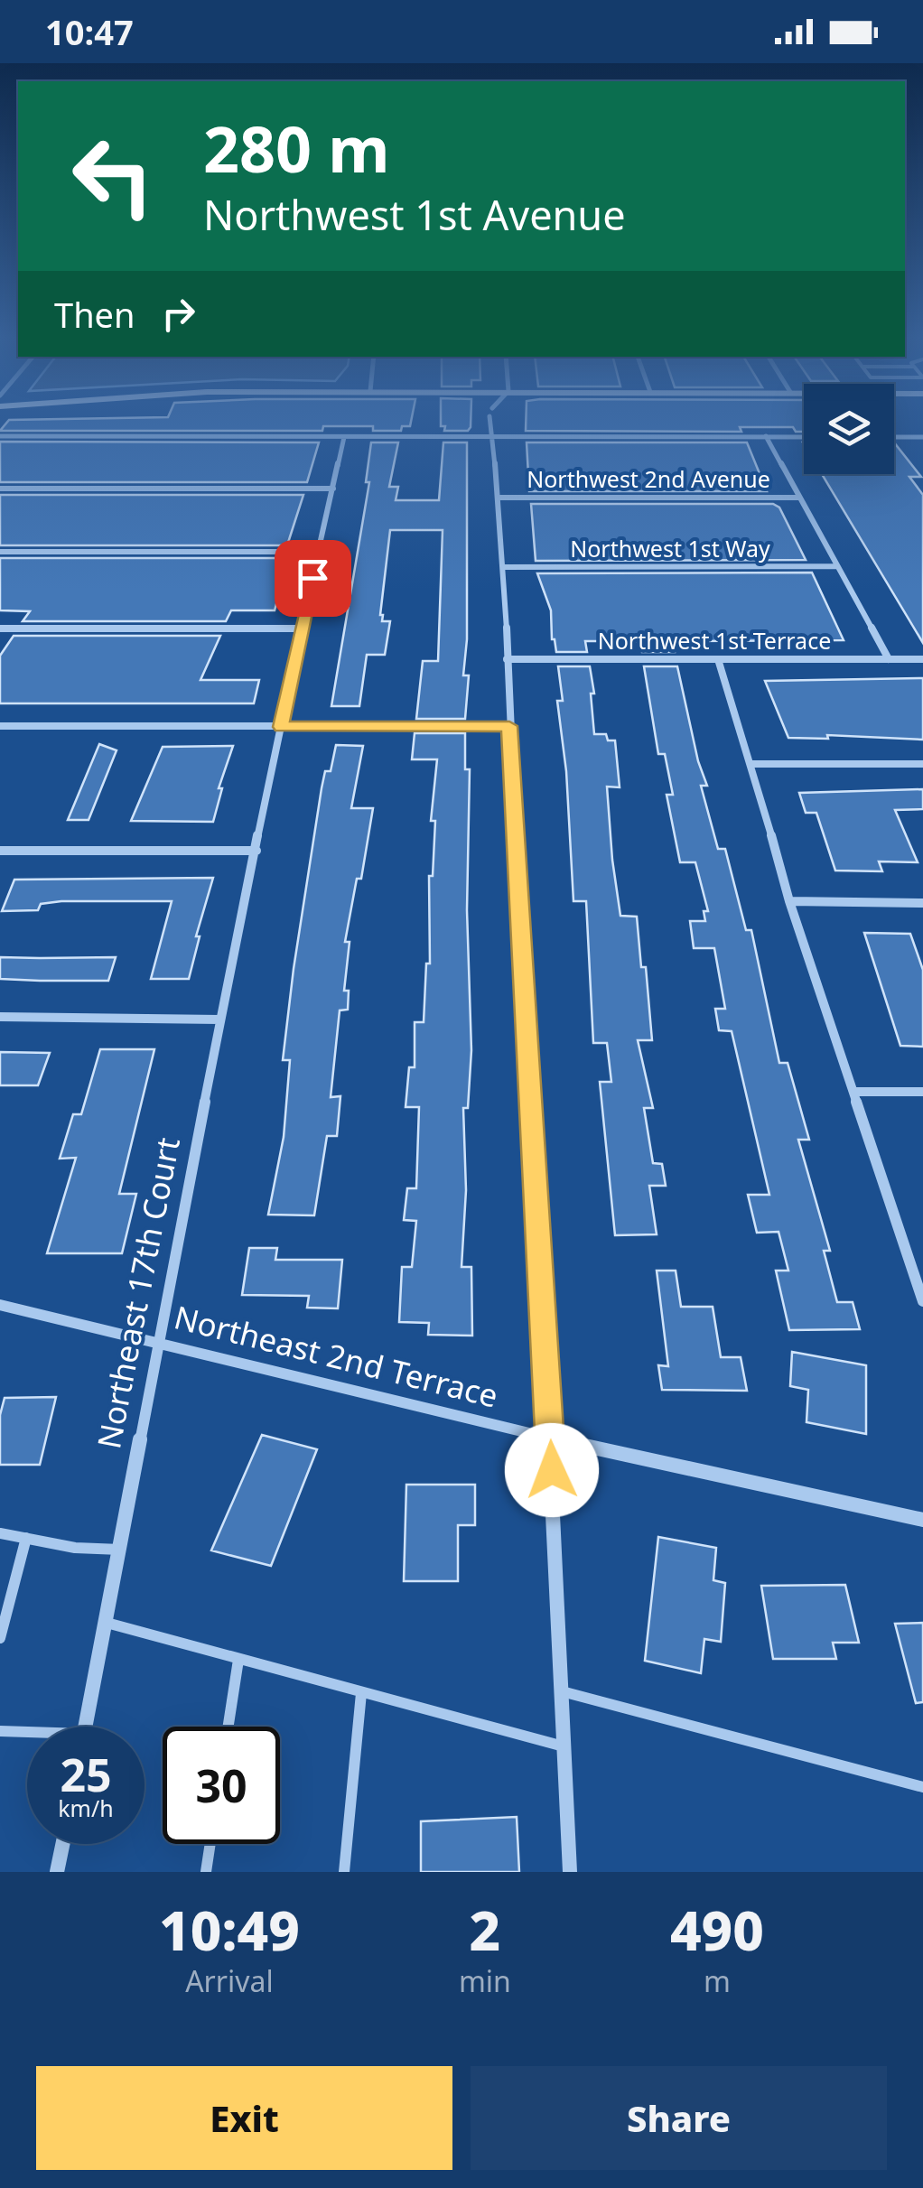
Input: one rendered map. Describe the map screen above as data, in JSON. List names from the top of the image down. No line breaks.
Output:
{"streets":{"street":["Northwest 2nd Avenue","Northwest 1st Way","Northwest 1st Terrace","Northeast 17th Court","Northeast 2nd Terrace"]},"crossings":[["Northeast 17th Court","Northeast 2nd Terrace"]],"page":{"status":"10:47","turn":["280 m","Northwest 1st Avenue"],"then":"Then","speed":"25 km/h","limit":"30","eta":["10:49","Arrival","2","min","490","m"],"buttons":["Exit","Share"]}}
